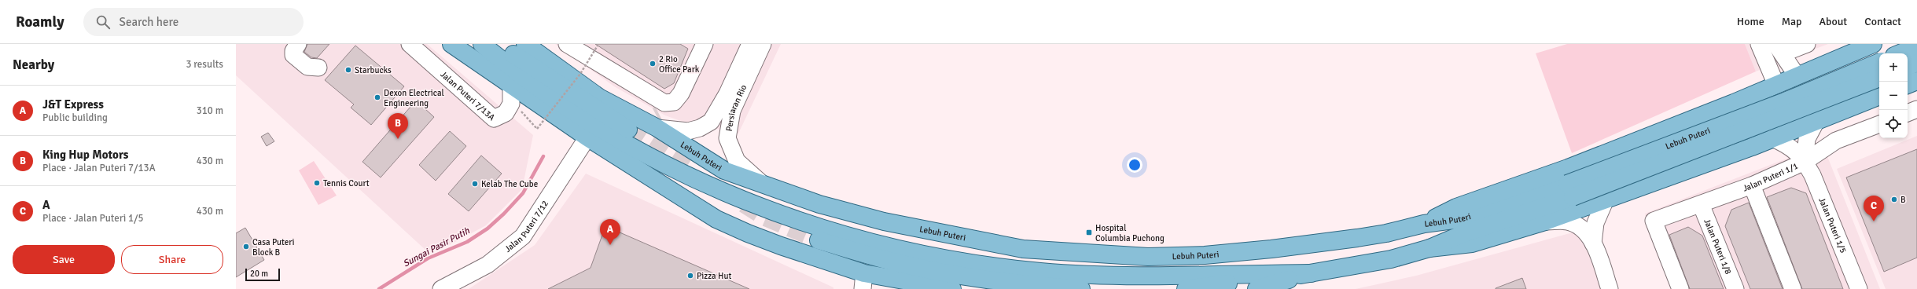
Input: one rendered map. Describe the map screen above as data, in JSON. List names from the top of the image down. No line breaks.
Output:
{"streets":{"main road":["Lebuh Puteri"],"street":["Jalan Puteri 7/13A","Persiaran Rio","Jalan Puteri 1/1","Jalan Puteri 7/12","Jalan Puteri 1/5","Jalan Puteri 1/8"]},"crossings":[["Persiaran Rio","Lebuh Puteri"],["Jalan Puteri 1/1","Jalan Puteri 1/5"],["Jalan Puteri 1/1","Jalan Puteri 1/8"]],"water":["Sungai Pasir Putih"],"places":{"other":["2 Rio Office Park","Starbucks","Dexon Electrical Engineering","Tennis Court","Kelab The Cube","B","Casa Puteri Block B","Pizza Hut"],"transit":["Hospital Columbia Puchong"]},"scale_bar":"20 m","page":{"header":"Roamly","search":"Search here","nav":["Home","Map","About","Contact"],"heading":["Nearby","3 results"],"map_buttons":["+","−"],"list":[{"mark":"A","name":"J&T Express","note":"Public building","value":"310 m"},{"mark":"B","name":"King Hup Motors","note":"Place · Jalan Puteri 7/13A","value":"430 m"},{"mark":"C","name":"A","note":"Place · Jalan Puteri 1/5","value":"430 m"}],"pins":["B","C","A"],"buttons":["Save","Share"],"scale":"20 m"}}
